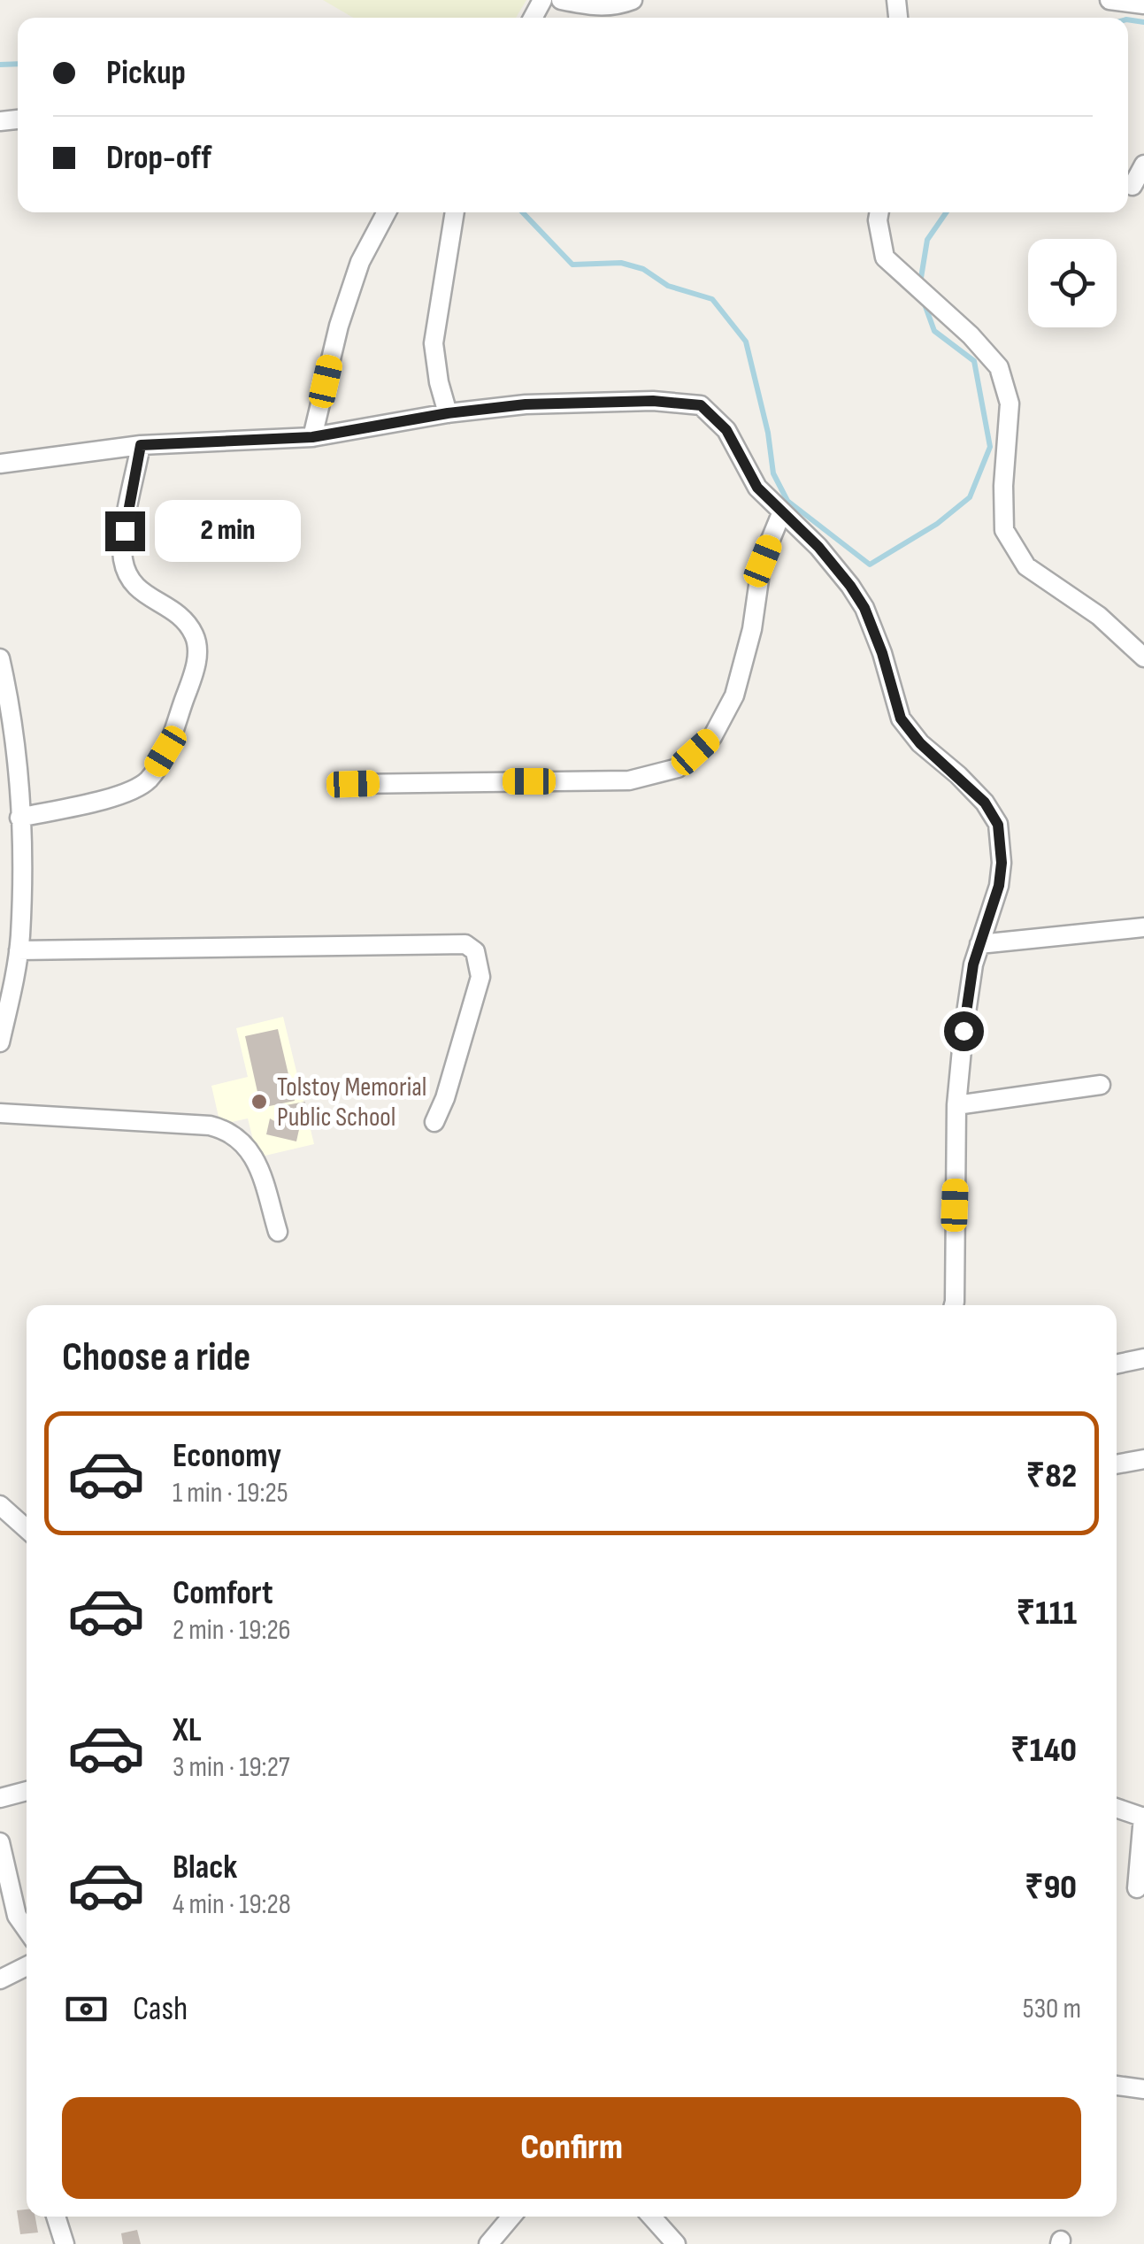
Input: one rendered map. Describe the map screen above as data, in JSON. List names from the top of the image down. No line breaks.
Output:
{"places":["Tolstoy Memorial Public School"],"page":{"banner":["Pickup","Drop-off"],"bubble":"2 min","heading":"Choose a ride","list":[{"name":"Economy","note":"1 min · 19:25","value":"₹82"},{"name":"Comfort","note":"2 min · 19:26","value":"₹111"},{"name":"XL","note":"3 min · 19:27","value":"₹140"},{"name":"Black","note":"4 min · 19:28","value":"₹90"}],"pay":["Cash","530 m"],"buttons":"Confirm"}}
